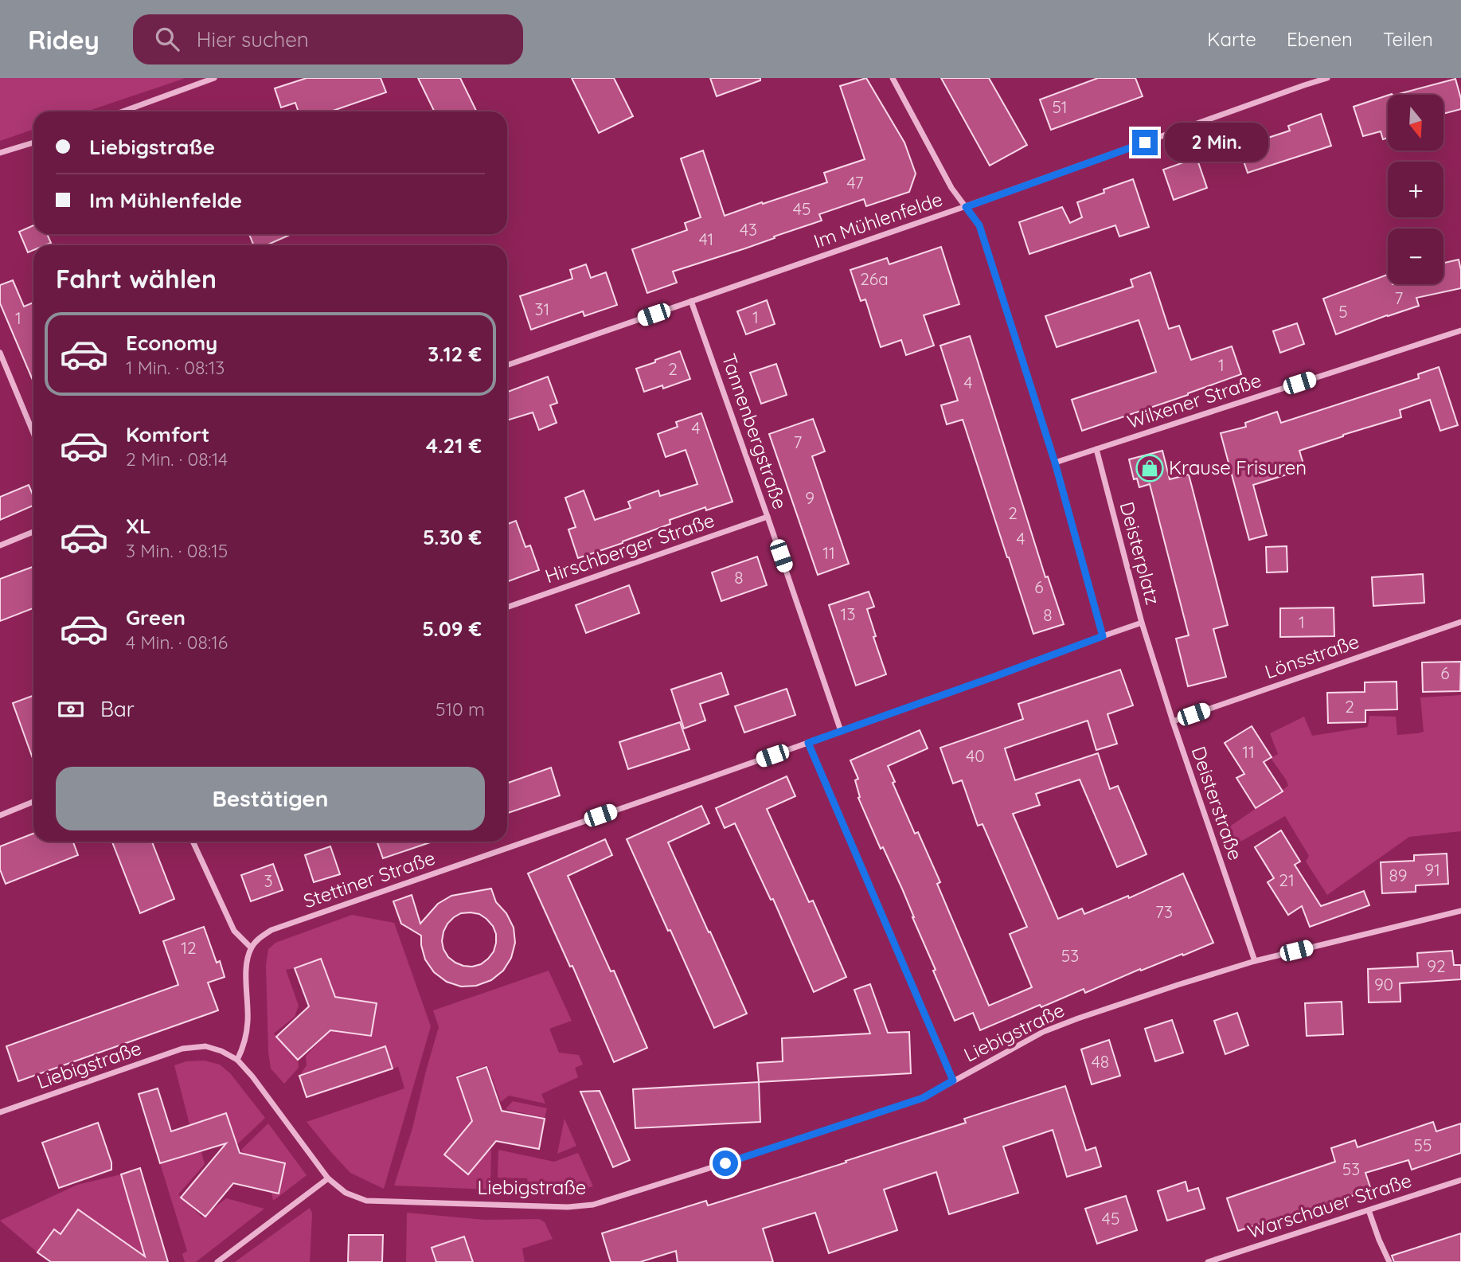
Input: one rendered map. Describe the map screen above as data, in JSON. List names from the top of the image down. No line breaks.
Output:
{"streets":{"street":["Im Mühlenfelde","Wilxener Straße","Tannenbergstraße","Hirschberger Straße","Deisterplatz","Lönsstraße","Deisterstraße","Stettiner Straße","Liebigstraße","Warschauer Straße"]},"crossings":[["Im Mühlenfelde","Tannenbergstraße"],["Wilxener Straße","Deisterplatz"],["Tannenbergstraße","Hirschberger Straße"],["Tannenbergstraße","Stettiner Straße"],["Deisterplatz","Deisterstraße"],["Deisterplatz","Stettiner Straße"],["Lönsstraße","Deisterstraße"],["Deisterstraße","Liebigstraße"]],"places":{"shop":["Krause Frisuren"]},"house_numbers":["51","47","45","43","41","26a","7","31","5","1","1","1","2","4","4","7","9","2","4","11","8","6","13","8","1","6","2","11","40","91","89","21","3","73","12","53","92","90","48","55","53","45"],"north":"bottom","page":{"header":"Ridey","search":"Hier suchen","nav":["Karte","Ebenen","Teilen"],"map_buttons":["+","−"],"banner":["Liebigstraße","Im Mühlenfelde"],"bubble":"2 Min.","heading":"Fahrt wählen","list":[{"name":"Economy","note":"1 Min. · 08:13","value":"3.12 €"},{"name":"Komfort","note":"2 Min. · 08:14","value":"4.21 €"},{"name":"XL","note":"3 Min. · 08:15","value":"5.30 €"},{"name":"Green","note":"4 Min. · 08:16","value":"5.09 €"}],"pay":["Bar","510 m"],"buttons":"Bestätigen"}}
